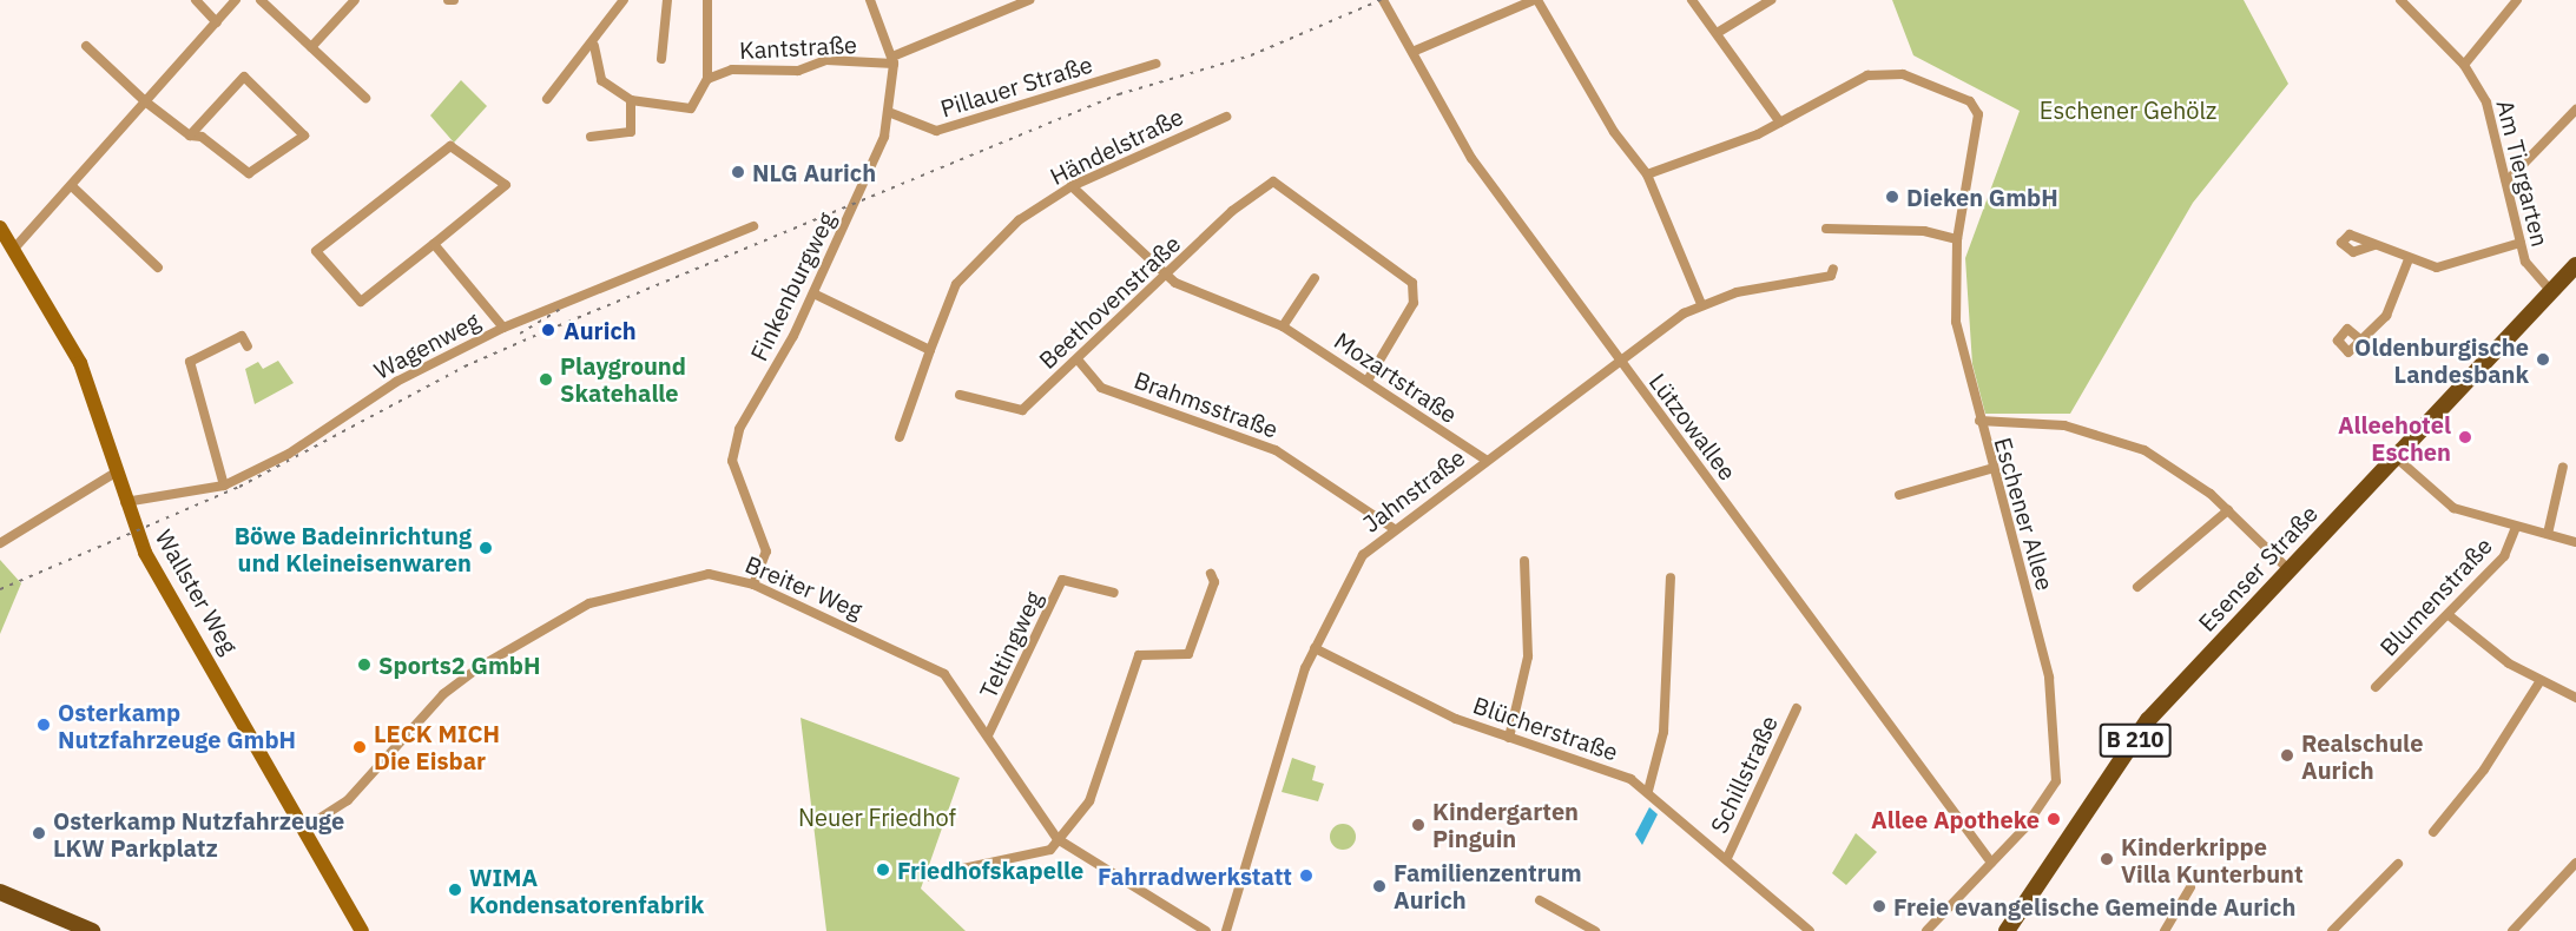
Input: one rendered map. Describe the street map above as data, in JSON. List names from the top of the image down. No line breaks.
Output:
{"streets":{"main road":["Esenser Straße","B 210"],"street":["Kantstraße","Pillauer Straße","Händelstraße","Am Tiergarten","Finkenburgweg","Beethovenstraße","Wagenweg","Mozartstraße","Brahmsstraße","Lützowallee","Jahnstraße","Eschener Allee","Breiter Weg","Wallster Weg","Blumenstraße","Teltingweg","Blücherstraße","Schillstraße"]},"crossings":[["Kantstraße","Finkenburgweg"],["Pillauer Straße","Finkenburgweg"],["Händelstraße","Mozartstraße"],["Am Tiergarten","Esenser Straße"],["Finkenburgweg","Breiter Weg"],["Beethovenstraße","Mozartstraße"],["Beethovenstraße","Brahmsstraße"],["Wagenweg","Wallster Weg"],["Mozartstraße","Jahnstraße"],["Brahmsstraße","Jahnstraße"],["Lützowallee","Jahnstraße"],["Lützowallee","Eschener Allee"],["Jahnstraße","Blücherstraße"],["Breiter Weg","Wallster Weg"],["Breiter Weg","Teltingweg"],["Blücherstraße","Schillstraße"]],"parks":["Eschener Gehölz","Neuer Friedhof"],"places":["NLG Aurich","Dieken GmbH","Aurich","Oldenburgische Landesbank","Playground Skatehalle","Alleehotel Eschen","Böwe Badeinrichtung und Kleineisenwaren","Sports2 GmbH","Osterkamp Nutzfahrzeuge GmbH","LECK MICH Die Eisbar","Realschule Aurich","Allee Apotheke","Kindergarten Pinguin","Osterkamp Nutzfahrzeuge LKW Parkplatz","Kinderkrippe Villa Kunterbunt","Friedhofskapelle","Fahrradwerkstatt","Familienzentrum Aurich","WIMA Kondensatorenfabrik","Freie evangelische Gemeinde Aurich"]}
